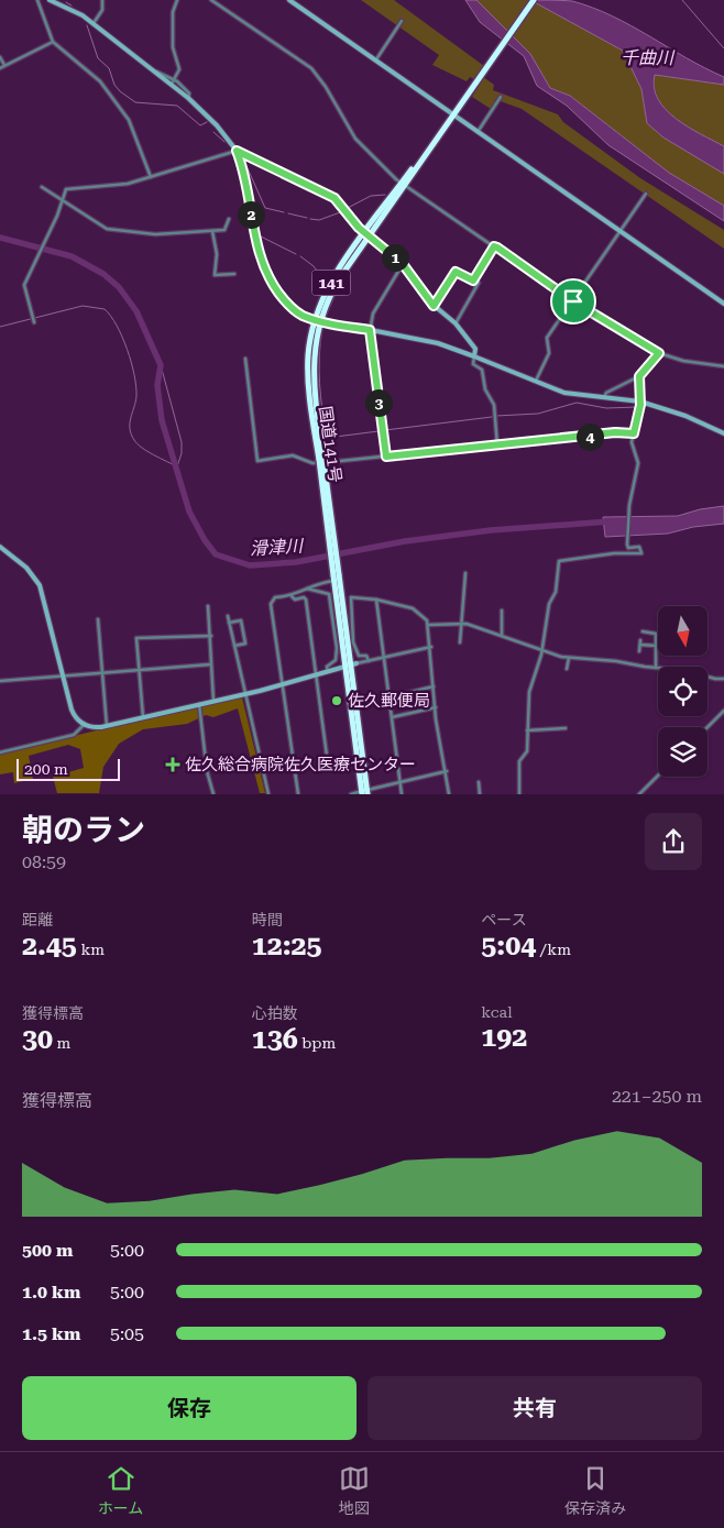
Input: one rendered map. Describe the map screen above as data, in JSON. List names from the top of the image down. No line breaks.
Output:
{"streets":{"highway":["141","国道141号"]},"water":["千曲川","滑津川"],"places":{"other":["佐久郵便局"],"health":["佐久総合病院佐久医療センター"]},"scale_bar":"200 m","north":"bottom","page":{"pins":["2","1","3","4"],"scale":"200 m","heading":["朝のラン","08:59"],"stats":[["距離","2.45 km"],["時間","12:25"],["ペース","5:04 /km"],["獲得標高","30 m"],["心拍数","136 bpm"],["kcal","192"]],"chart":["獲得標高","221–250 m"],"list":[{"name":"500 m","note":"5:00"},{"name":"1.0 km","note":"5:00"},{"name":"1.5 km","note":"5:05"}],"buttons":["保存","共有"],"tabs":["ホーム","地図","保存済み"]}}
